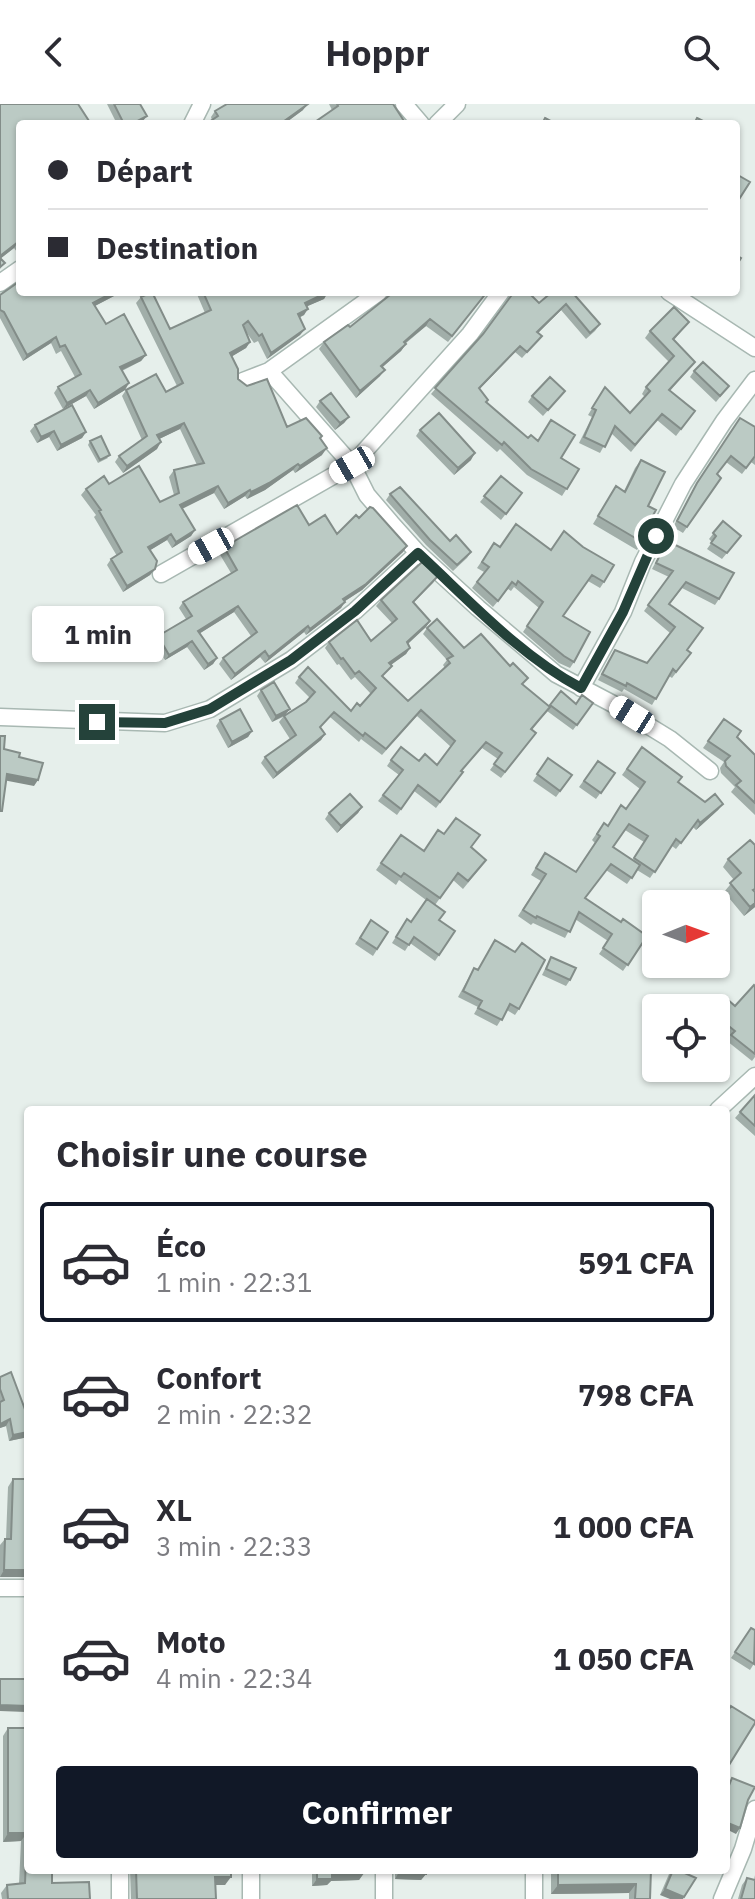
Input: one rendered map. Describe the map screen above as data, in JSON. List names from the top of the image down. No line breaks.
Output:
{"north":"right","page":{"header":"Hoppr","banner":["Départ","Destination"],"bubble":"1 min","heading":"Choisir une course","list":[{"name":"Éco","note":"1 min · 22:31","value":"591 CFA"},{"name":"Confort","note":"2 min · 22:32","value":"798 CFA"},{"name":"XL","note":"3 min · 22:33","value":"1 000 CFA"},{"name":"Moto","note":"4 min · 22:34","value":"1 050 CFA"}],"buttons":"Confirmer"}}
